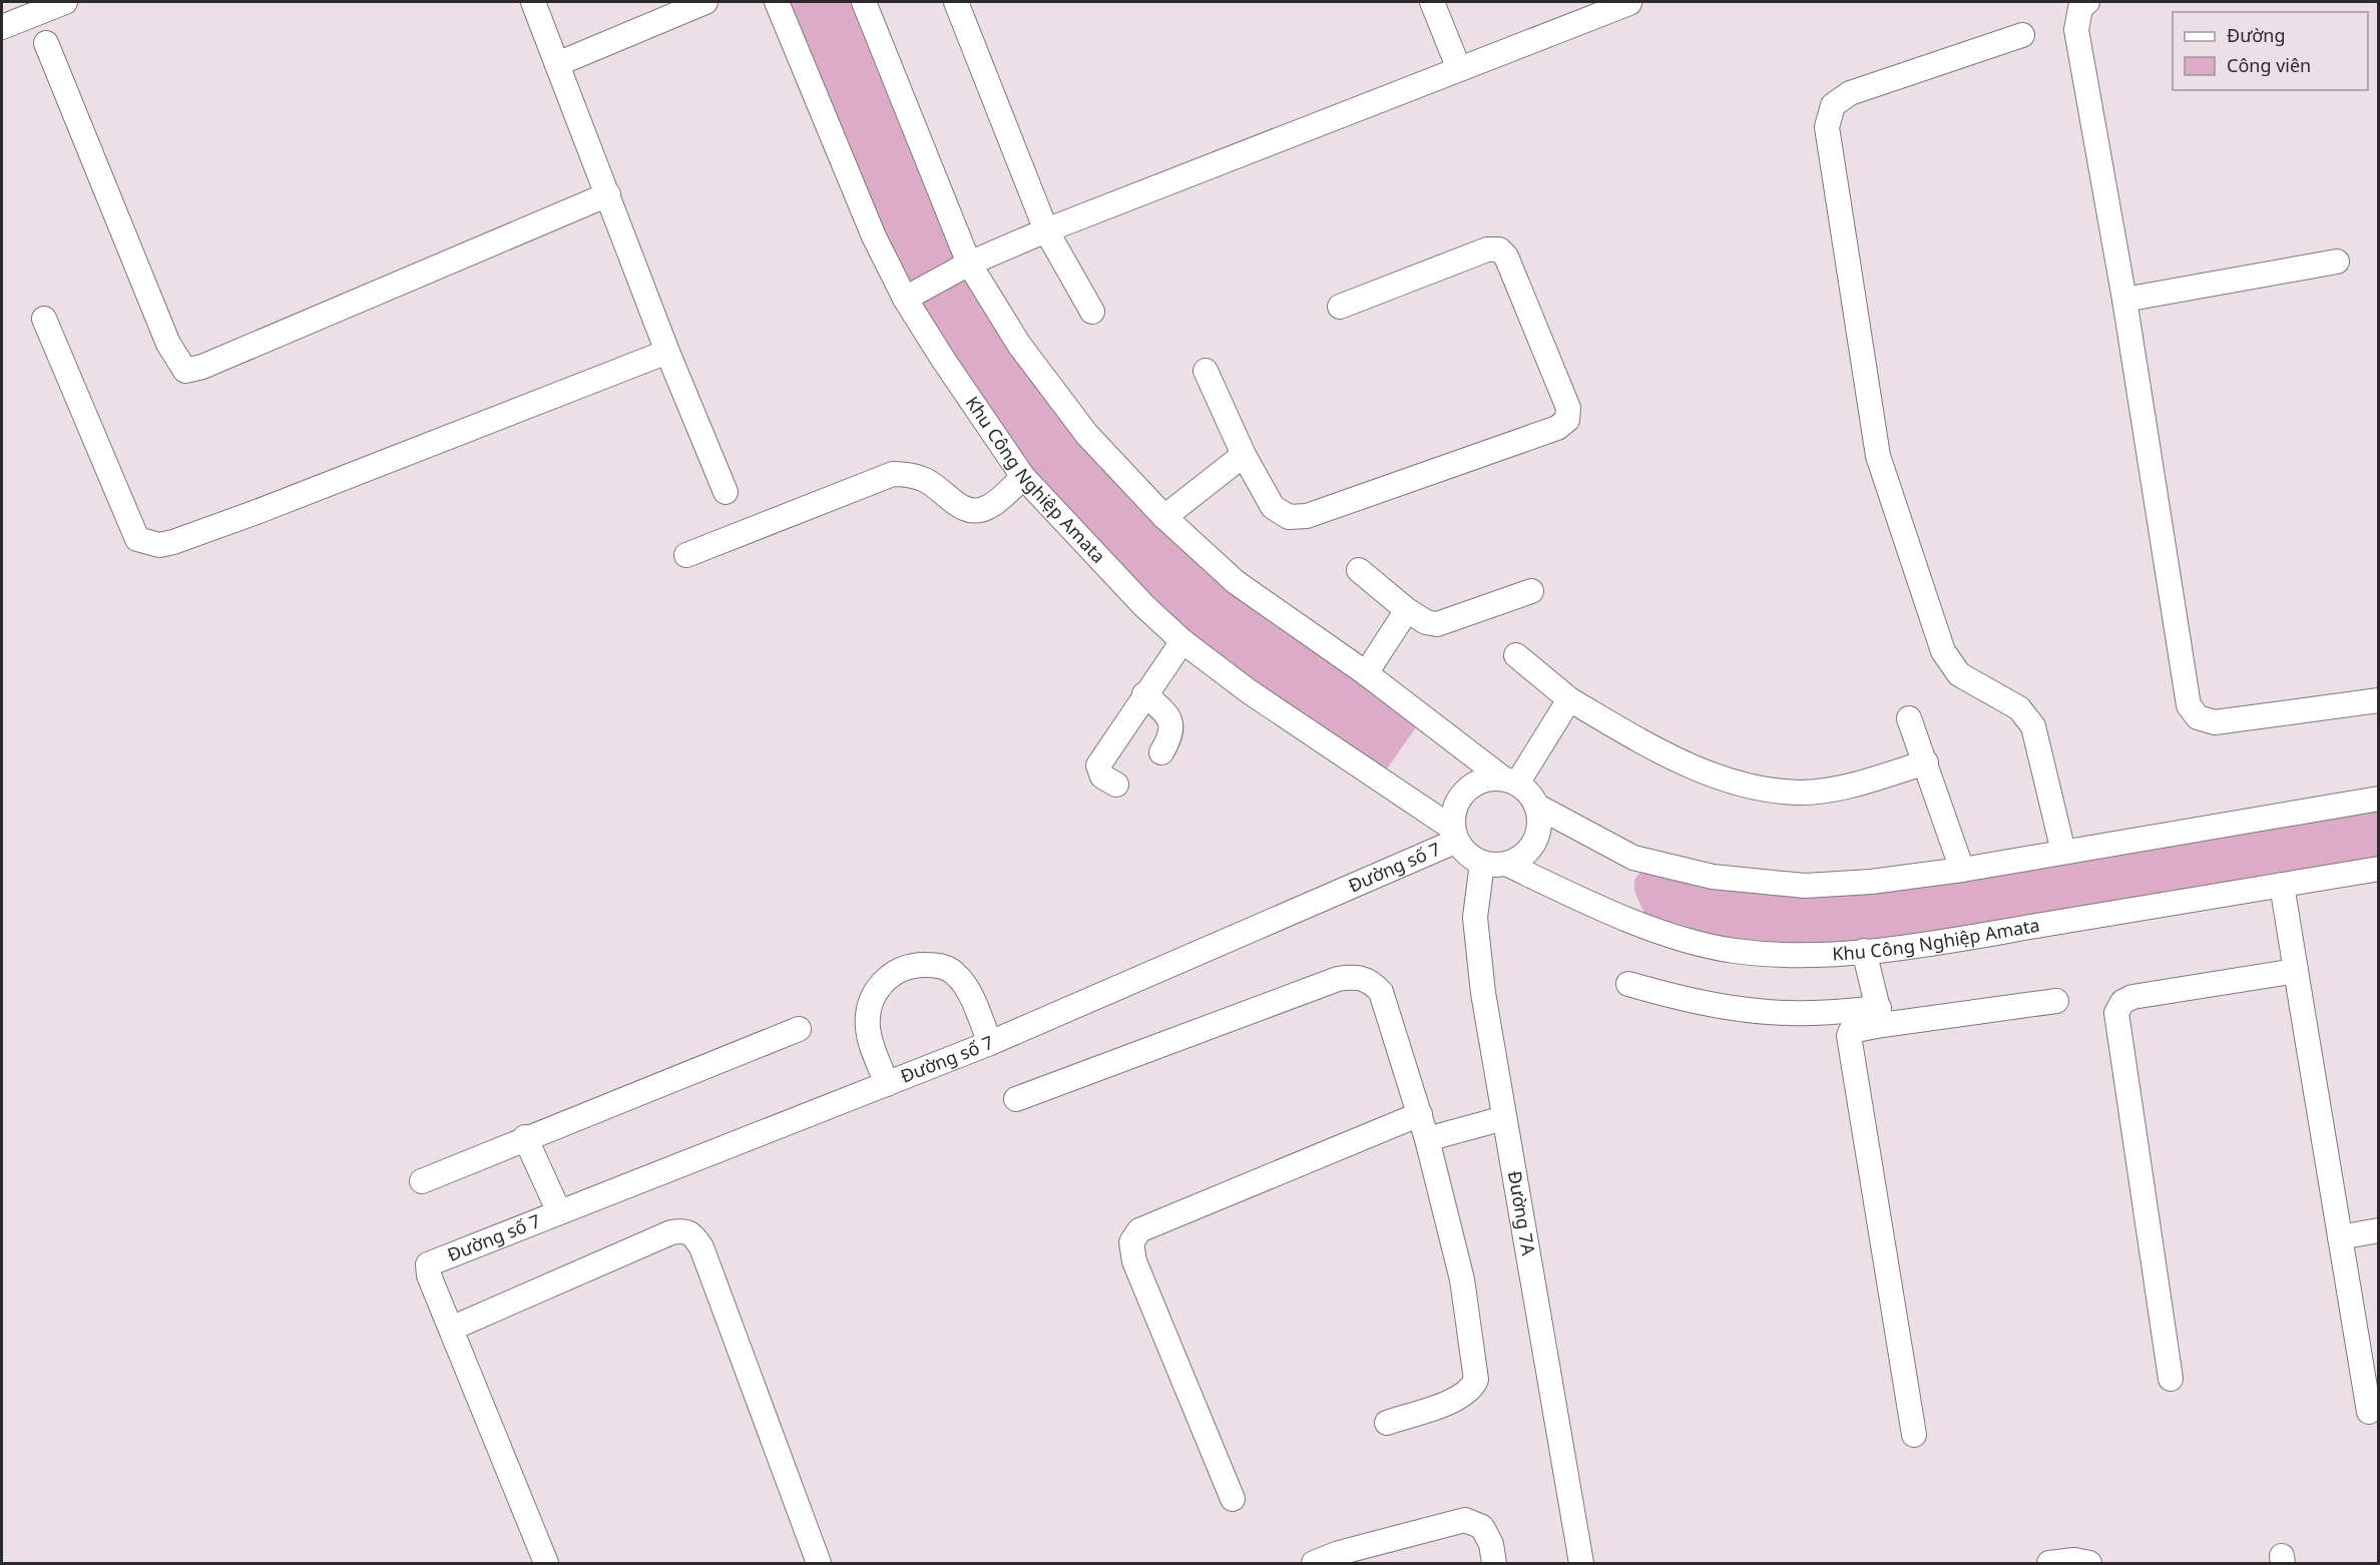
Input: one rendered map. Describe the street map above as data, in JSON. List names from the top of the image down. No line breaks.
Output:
{"streets":{"street":["Khu Công Nghiệp Amata","Đường số 7","Đường 7A"]},"crossings":[["Khu Công Nghiệp Amata","Đường số 7"],["Khu Công Nghiệp Amata","Đường 7A"],["Đường số 7","Đường 7A"]],"legend":["Đường","Công viên"]}
